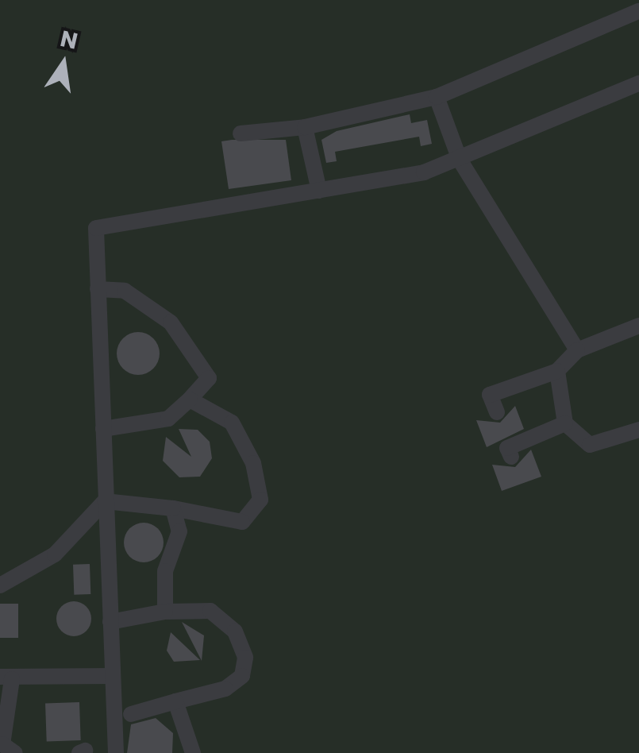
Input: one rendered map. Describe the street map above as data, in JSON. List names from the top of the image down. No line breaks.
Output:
{"north":"top"}
